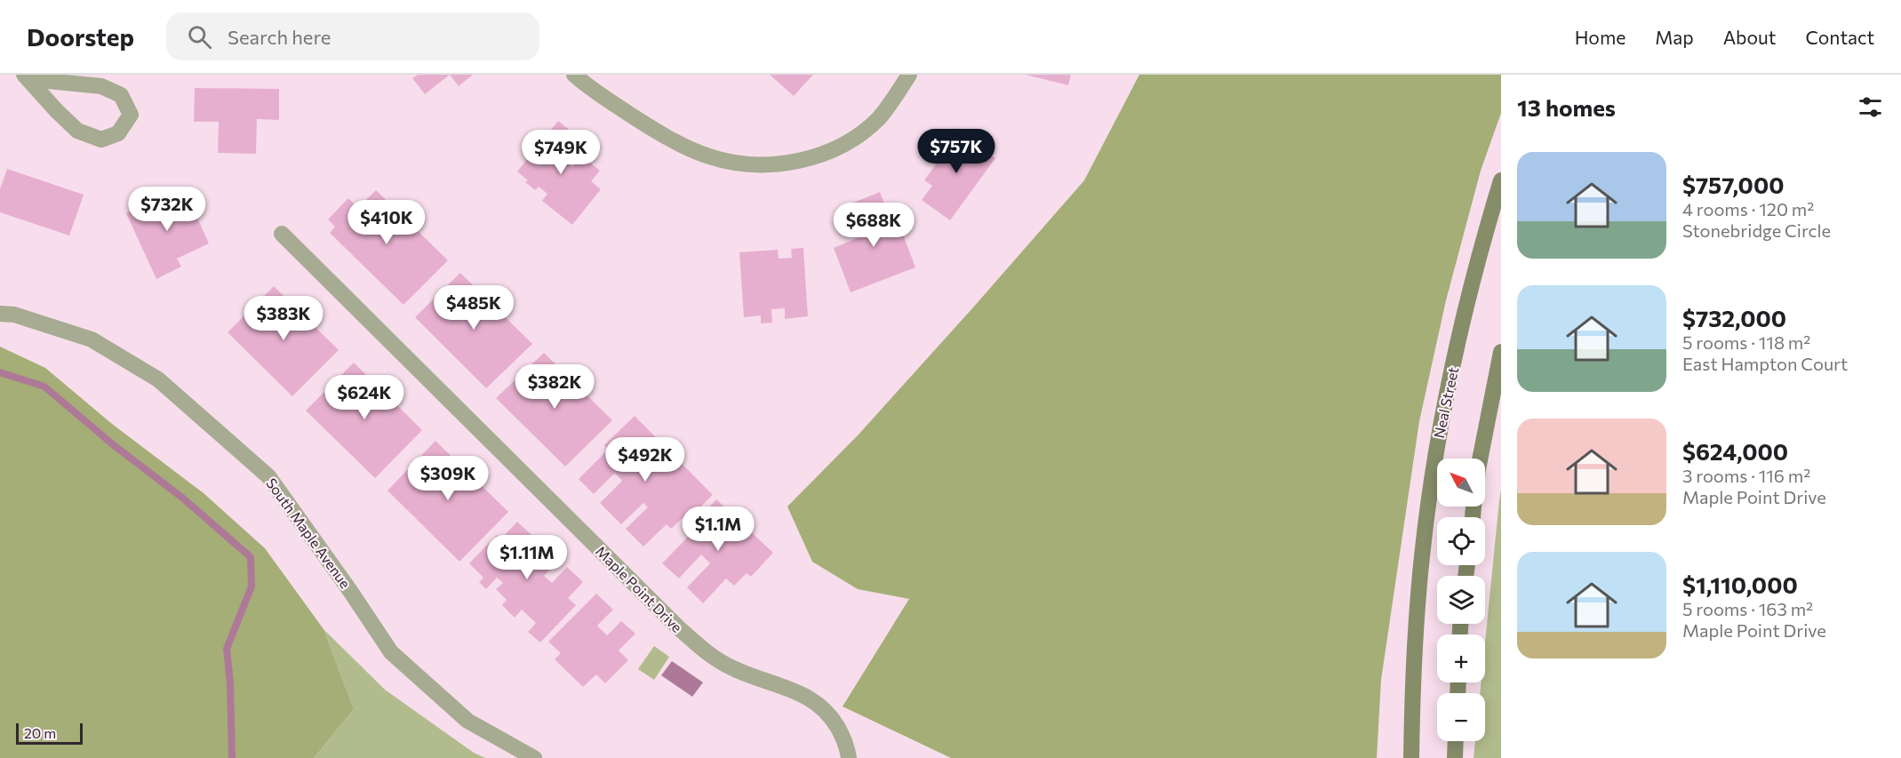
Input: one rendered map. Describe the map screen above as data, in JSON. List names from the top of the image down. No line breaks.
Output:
{"streets":{"main road":["Neal Street"],"street":["South Maple Avenue","Maple Point Drive"]},"scale_bar":"20 m","north":"top left","page":{"header":"Doorstep","search":"Search here","nav":["Home","Map","About","Contact"],"heading":"13 homes","price":["$757K","$749K","$732K","$410K","$688K","$485K","$383K","$382K","$624K","$492K","$309K","$1.1M","$1.11M"],"list":[{"name":"$757,000","note":"4 rooms · 120 m² · Stonebridge Circle"},{"name":"$732,000","note":"5 rooms · 118 m² · East Hampton Court"},{"name":"$624,000","note":"3 rooms · 116 m² · Maple Point Drive"},{"name":"$1,110,000","note":"5 rooms · 163 m² · Maple Point Drive"}],"map_buttons":["+","−"],"scale":"20 m"}}
